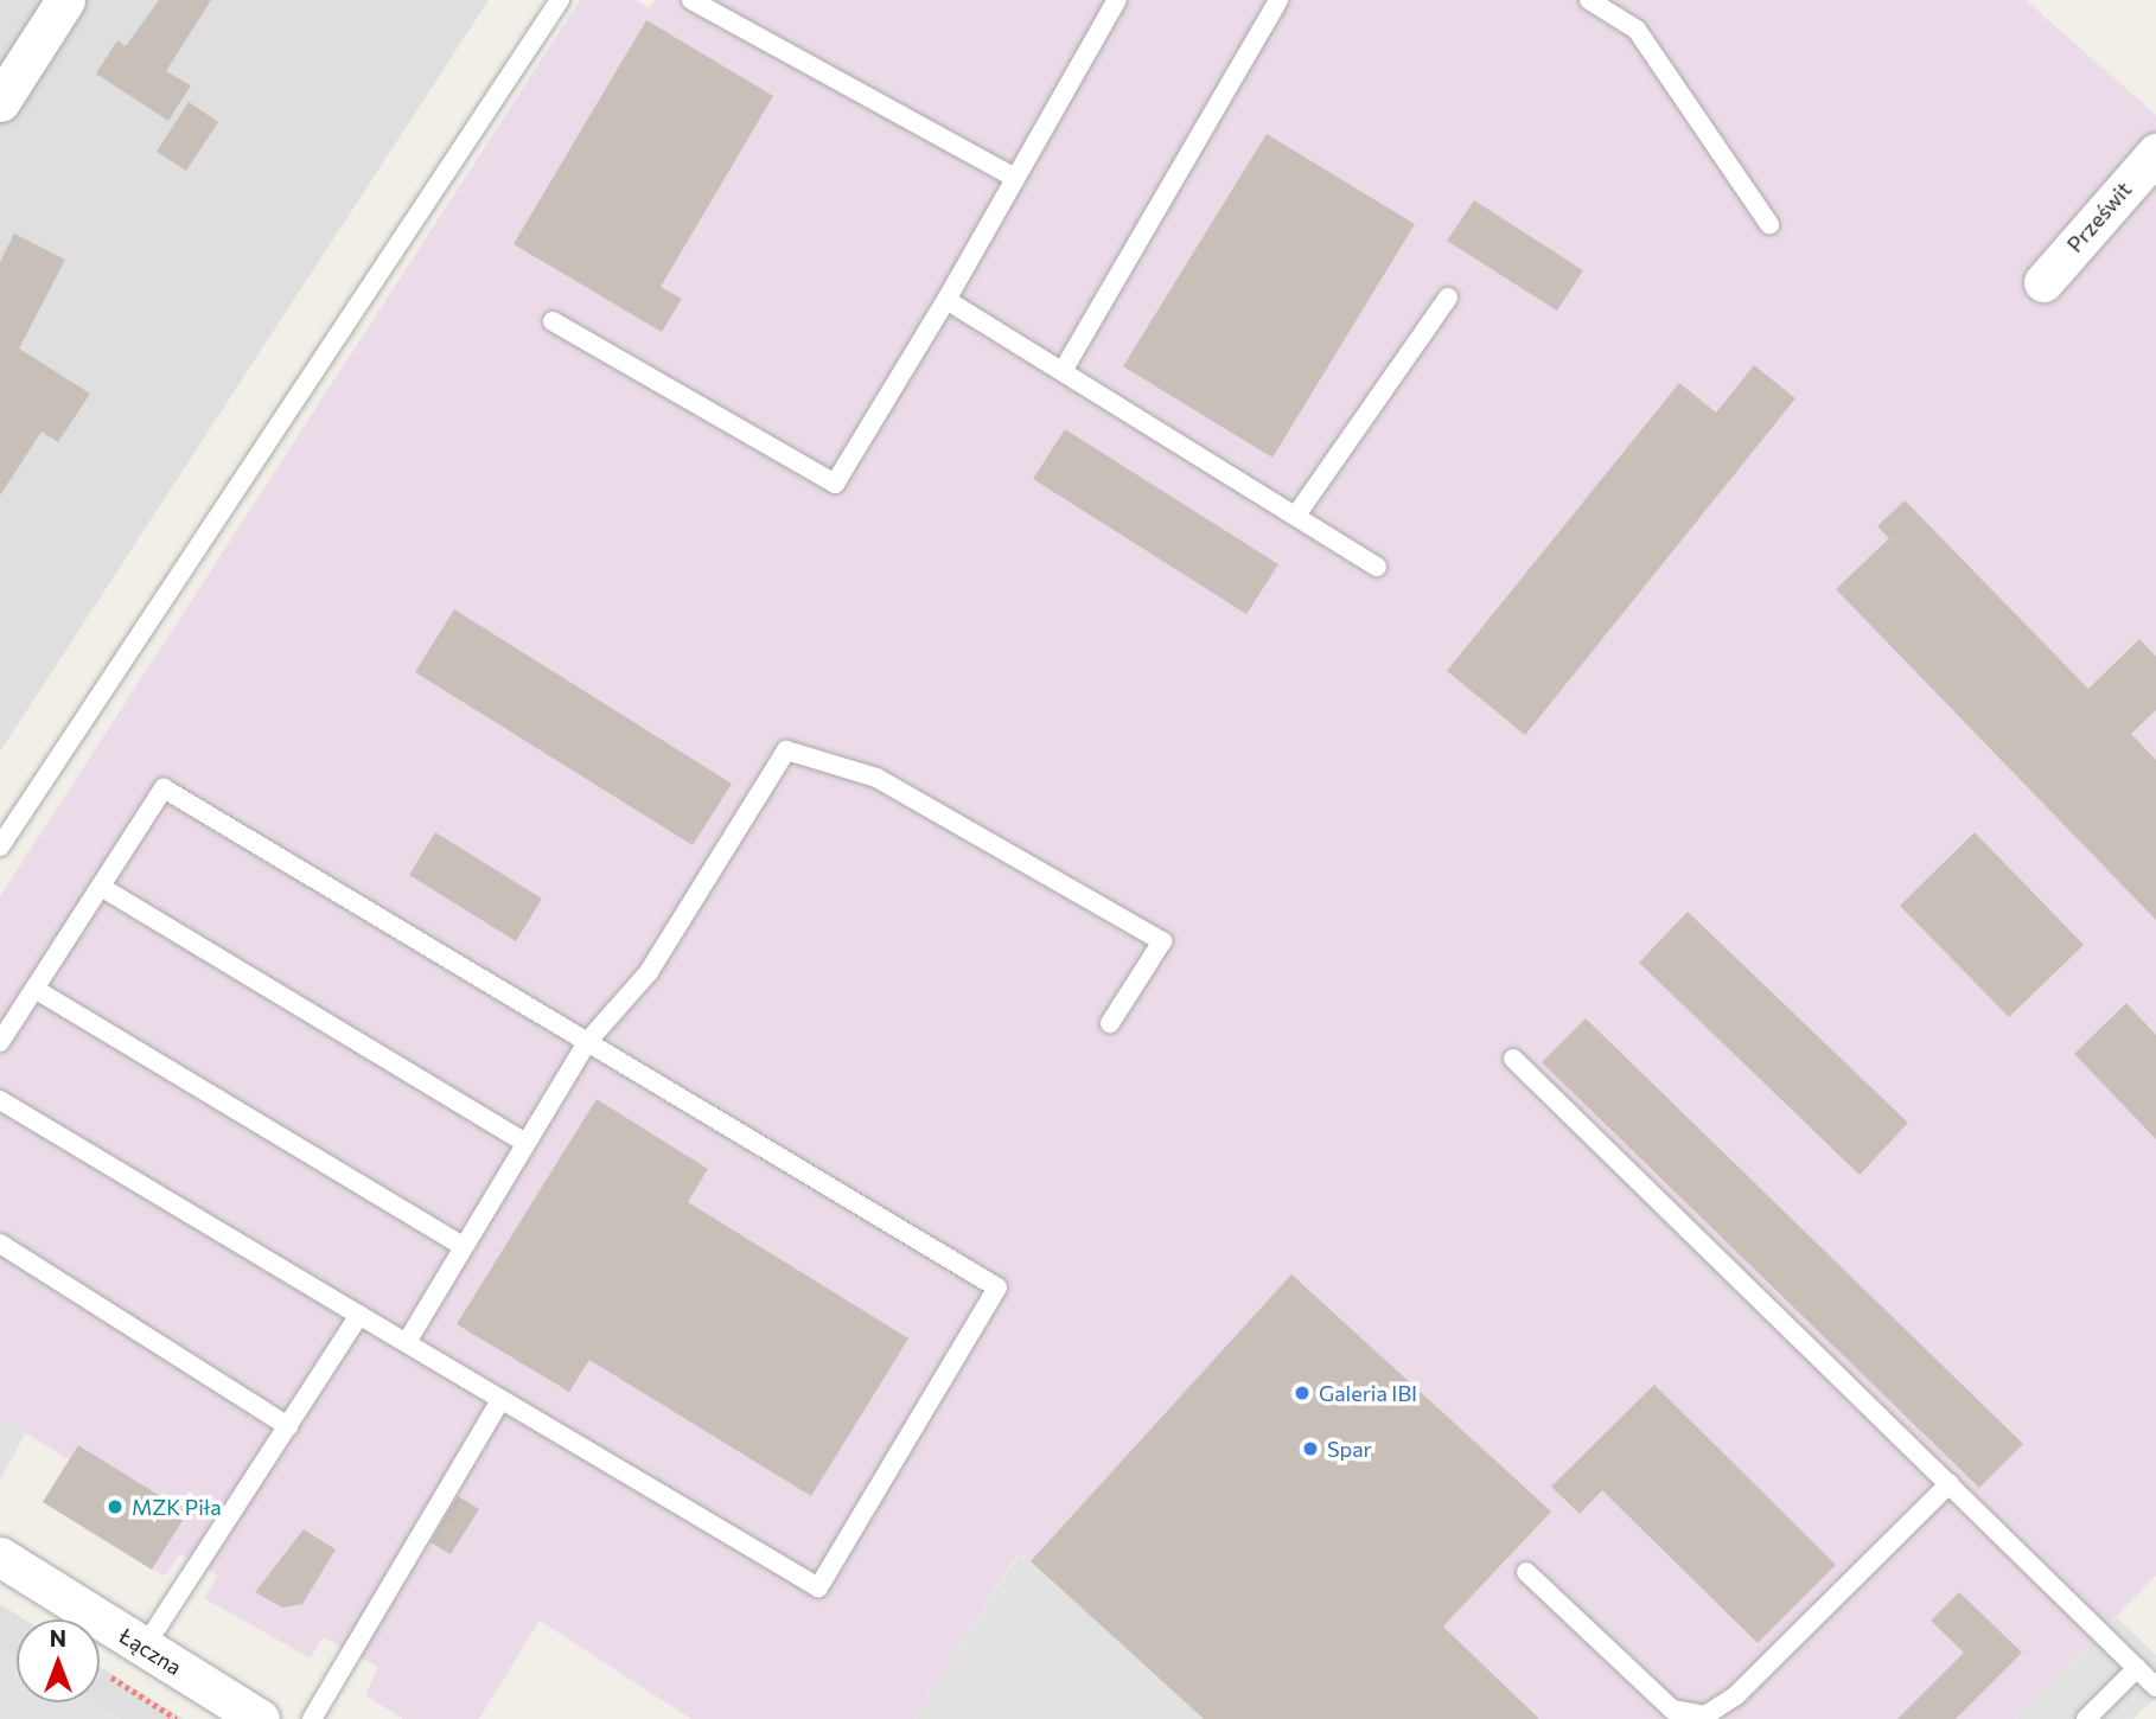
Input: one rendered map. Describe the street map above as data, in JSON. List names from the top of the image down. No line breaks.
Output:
{"streets":{"street":["Prześwit","Łączna"]},"places":["Galeria IBI","Spar","MZK Piła"],"north":"top"}
